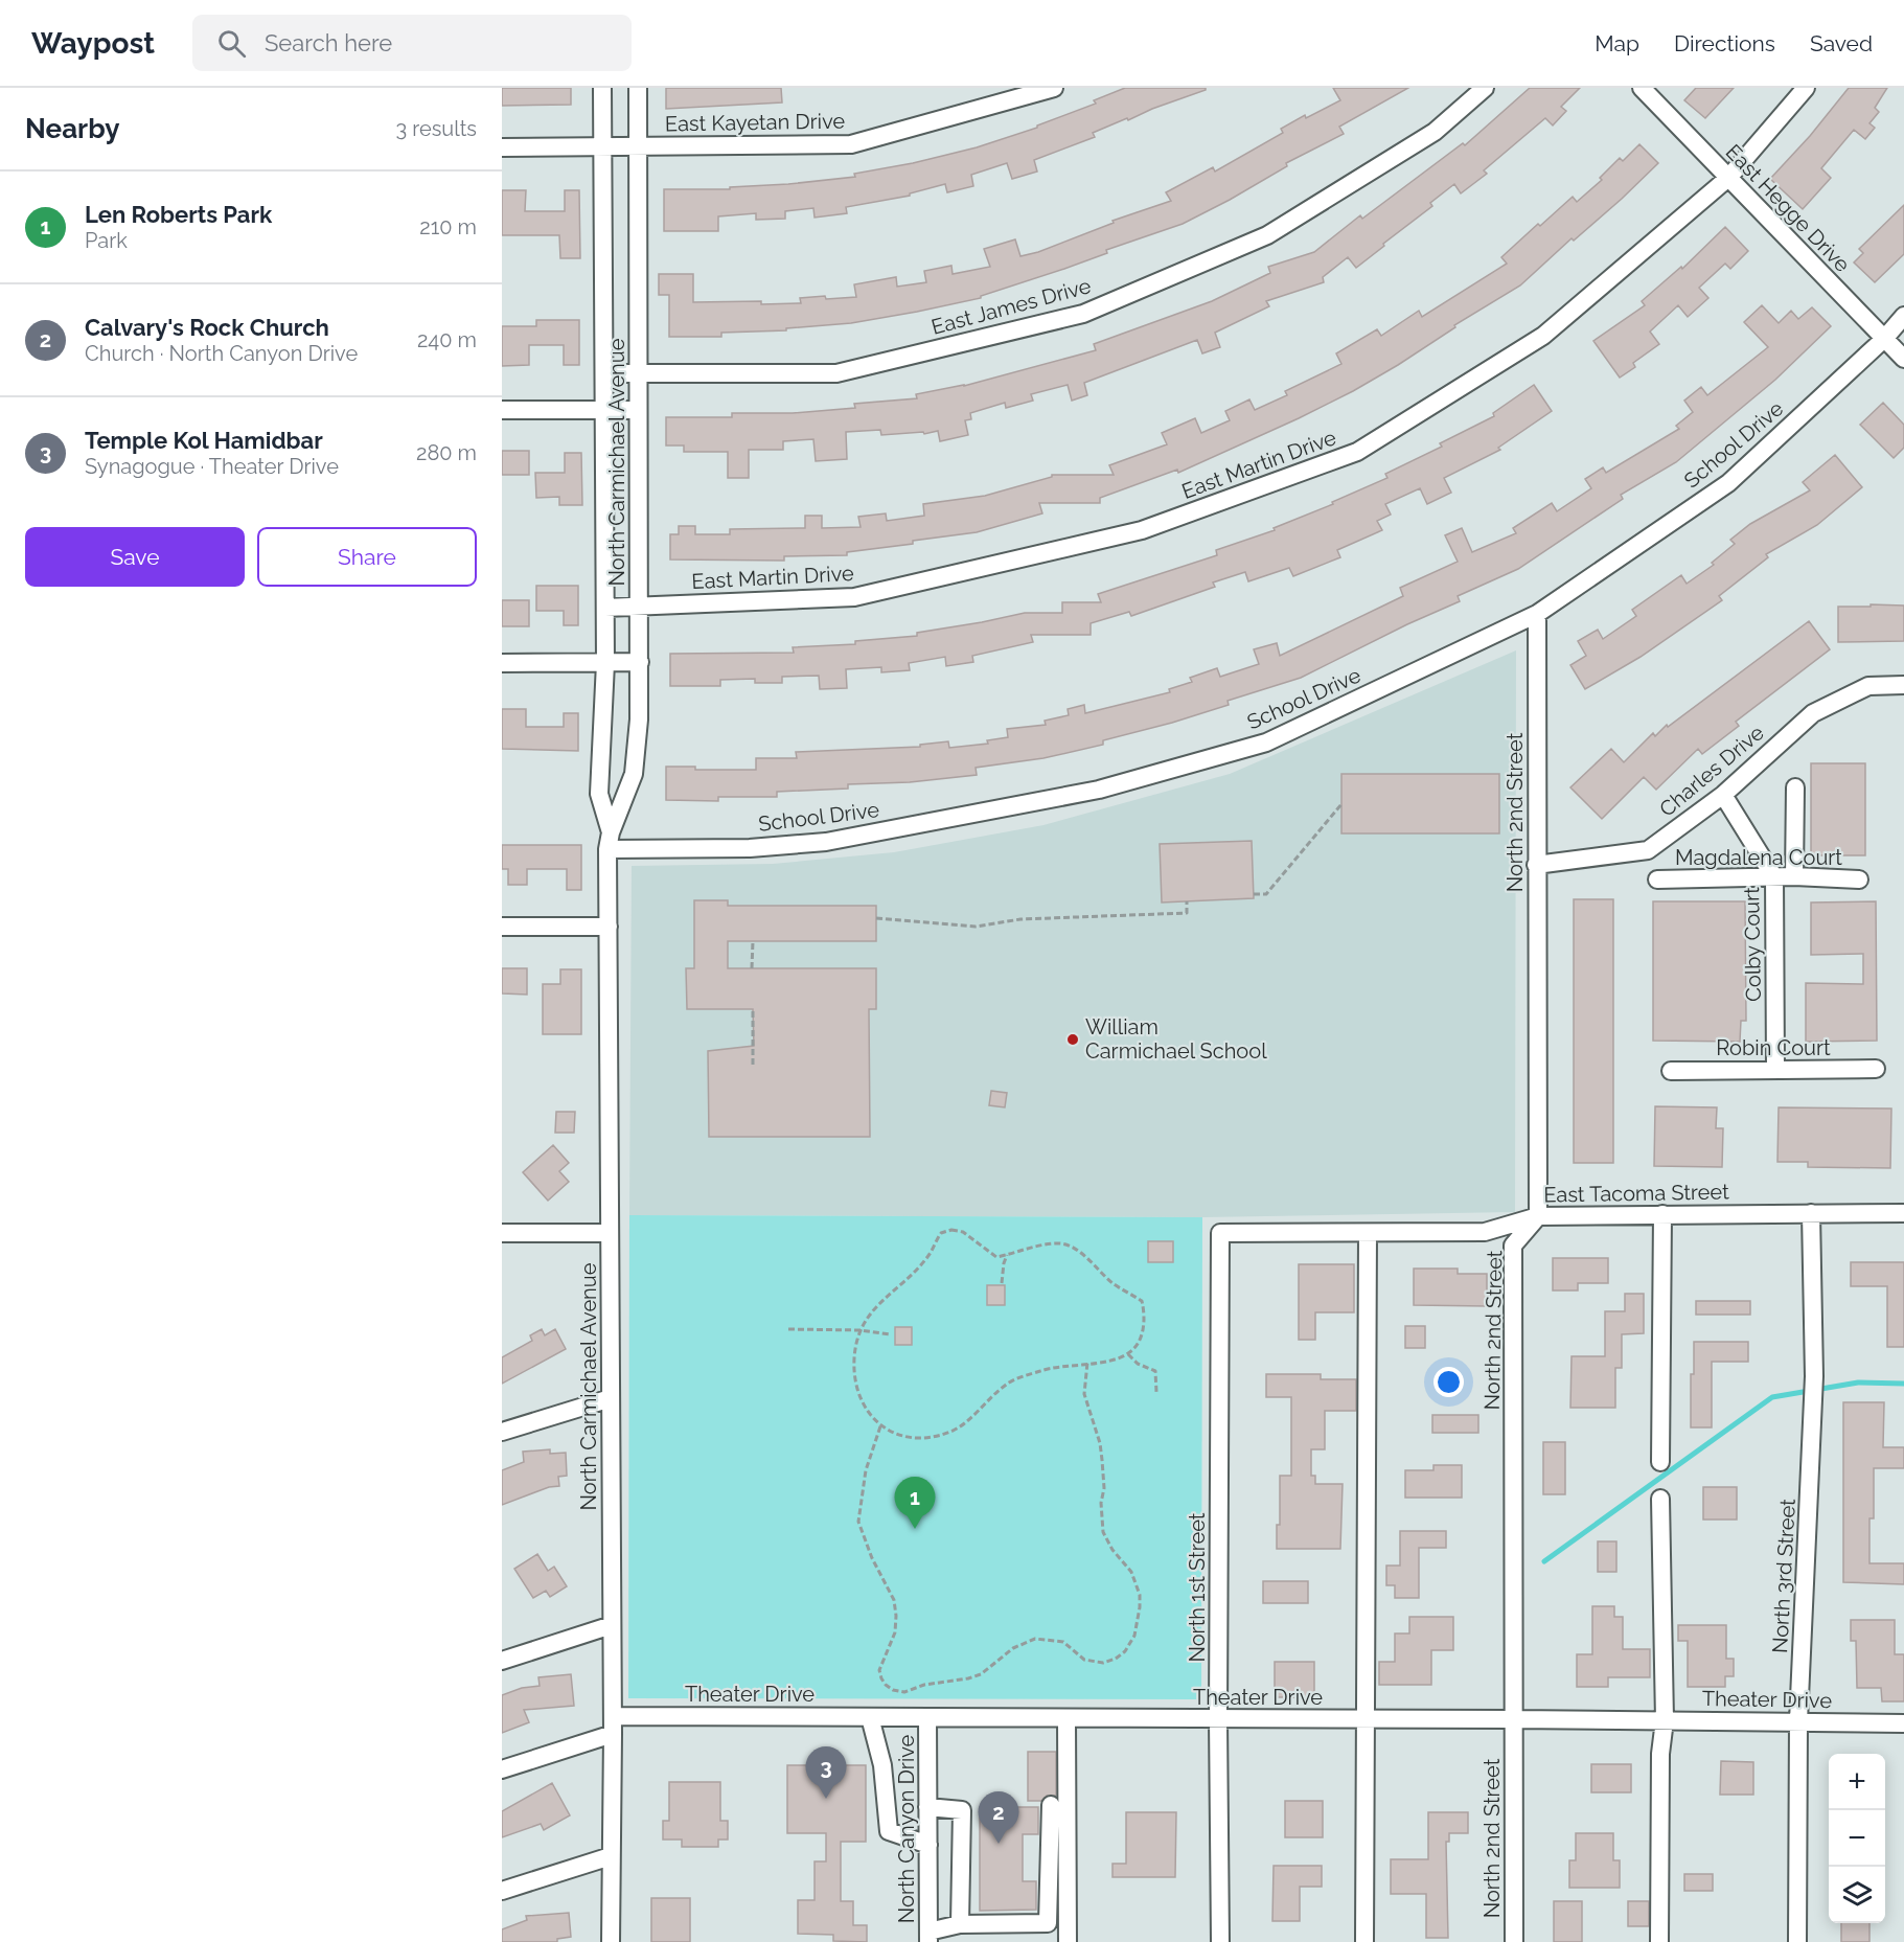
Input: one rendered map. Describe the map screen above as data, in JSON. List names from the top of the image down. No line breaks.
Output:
{"streets":{"street":["East Kayetan Drive","East Hegge Drive","East James Drive","School Drive","North Carmichael Avenue","East Martin Drive","Charles Drive","North 2nd Street","Magdalena Court","Colby Court","Robin Court","East Tacoma Street","North 3rd Street","North 1st Street","Theater Drive","North Canyon Drive"]},"crossings":[["East Kayetan Drive","North Carmichael Avenue"],["East Hegge Drive","School Drive"],["East Hegge Drive","East Martin Drive"],["East James Drive","North Carmichael Avenue"],["School Drive","North Carmichael Avenue"],["School Drive","North 2nd Street"],["North Carmichael Avenue","East Martin Drive"],["North Carmichael Avenue","Theater Drive"],["Charles Drive","North 2nd Street"],["Charles Drive","Colby Court"],["North 2nd Street","East Tacoma Street"],["North 2nd Street","Theater Drive"],["Magdalena Court","Colby Court"],["Colby Court","Robin Court"],["East Tacoma Street","North 3rd Street"],["East Tacoma Street","North 1st Street"],["North 3rd Street","Theater Drive"],["North 1st Street","Theater Drive"],["Theater Drive","North Canyon Drive"]],"places":["William Carmichael School"],"page":{"header":"Waypost","search":"Search here","nav":["Map","Directions","Saved"],"heading":["Nearby","3 results"],"list":[{"mark":"1","name":"Len Roberts Park","note":"Park","value":"210 m"},{"mark":"2","name":"Calvary's Rock Church","note":"Church · North Canyon Drive","value":"240 m"},{"mark":"3","name":"Temple Kol Hamidbar","note":"Synagogue · Theater Drive","value":"280 m"}],"buttons":["Save","Share"],"pins":["1","3","2"],"map_buttons":["+","−"]}}
